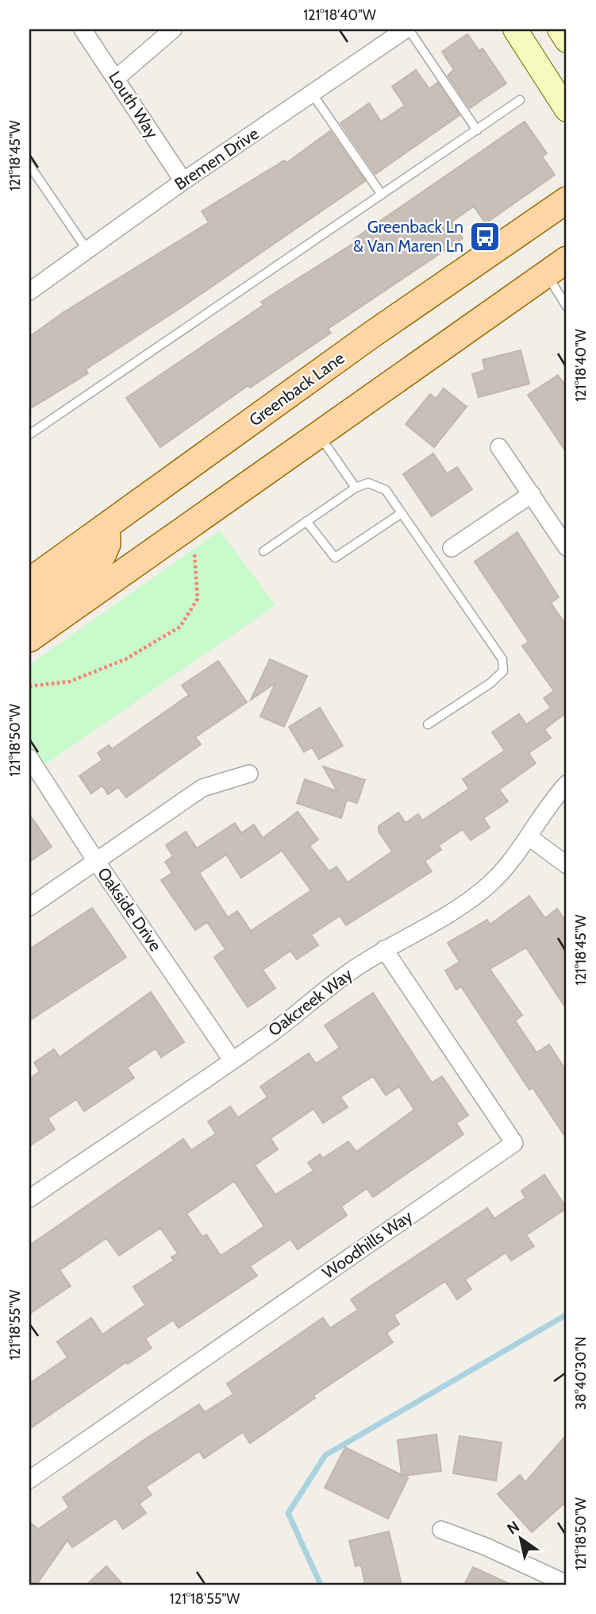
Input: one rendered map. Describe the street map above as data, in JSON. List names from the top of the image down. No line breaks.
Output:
{"streets":{"main road":["Greenback Lane"],"street":["Louth Way","Bremen Drive","Oakside Drive","Oakcreek Way","Woodhills Way"]},"crossings":[["Louth Way","Bremen Drive"],["Oakside Drive","Oakcreek Way"],["Oakcreek Way","Woodhills Way"]],"places":{"bus stop":["Greenback Ln & Van Maren Ln"]},"north":"top left","coordinates":["121°18'40\"W","121°18'45\"W","121°18'50\"W","121°18'55\"W","38°40'30\"N"]}
